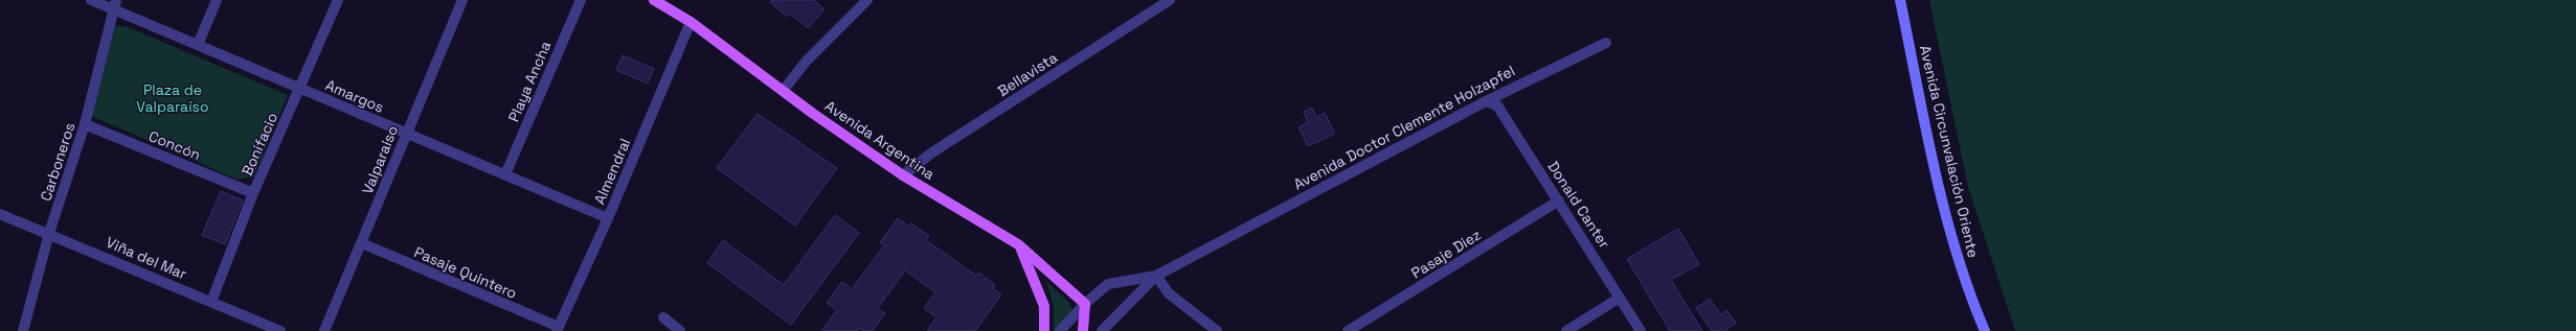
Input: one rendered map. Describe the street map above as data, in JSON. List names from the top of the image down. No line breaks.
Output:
{"streets":{"main road":["Avenida Argentina","Avenida Circunvalación Oriente"],"street":["Bellavista","Playa Ancha","Amargos","Avenida Doctor Clemente Holzapfel","Bonifacio","Concón","Valparaíso","Carboneros","Almendral","Donald Canter","Pasaje Diez","Viña del Mar","Pasaje Quintero"]},"crossings":[["Bellavista","Avenida Argentina"],["Playa Ancha","Amargos"],["Amargos","Bonifacio"],["Amargos","Valparaíso"],["Amargos","Carboneros"],["Amargos","Almendral"],["Avenida Doctor Clemente Holzapfel","Donald Canter"],["Avenida Argentina","Almendral"],["Bonifacio","Concón"],["Bonifacio","Viña del Mar"],["Concón","Carboneros"],["Valparaíso","Pasaje Quintero"],["Carboneros","Viña del Mar"],["Almendral","Pasaje Quintero"],["Donald Canter","Pasaje Diez"]],"parks":["Plaza de Valparaíso"]}
